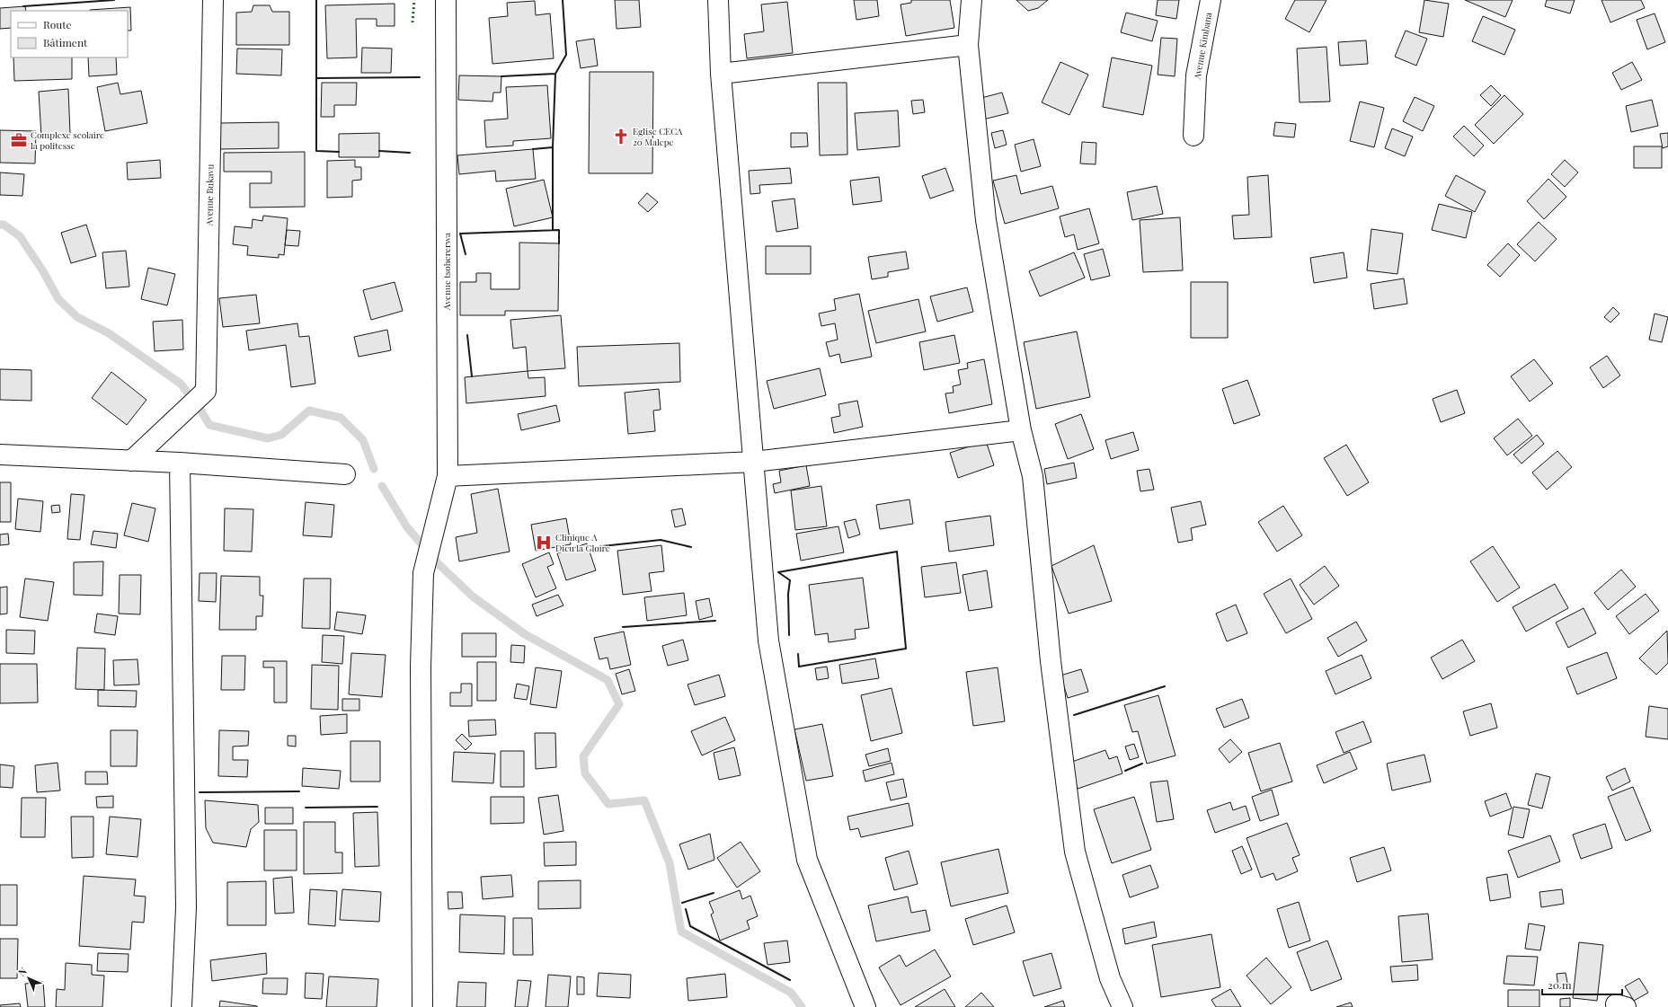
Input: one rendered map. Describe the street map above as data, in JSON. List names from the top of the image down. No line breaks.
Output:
{"streets":{"street":["Avenue Kimbana","Avenue Bukavu","Avenue tsohererwa"]},"places":{"church":["Eglise CECA 20 Malepe"],"office":["Complexe scolaire la politesse"],"hospital":["Clinique A Dieu la Gloire"]},"legend":["Route","Bâtiment"],"scale_bar":"20 m","north":"top left"}
